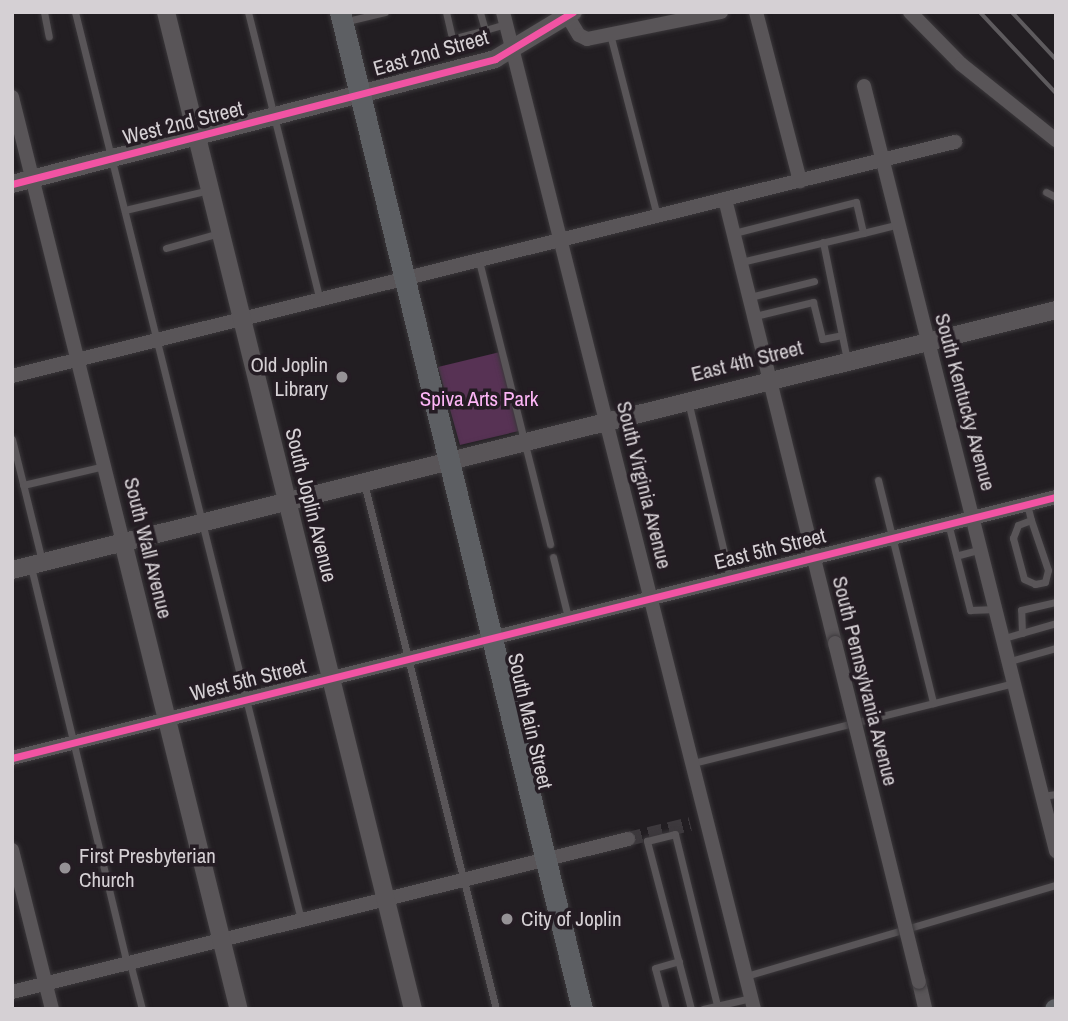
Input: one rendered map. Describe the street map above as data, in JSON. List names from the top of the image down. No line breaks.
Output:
{"streets":{"main road":["South Main Street"],"street":["East 2nd Street","West 2nd Street","East 4th Street","South Kentucky Avenue","South Virginia Avenue","South Joplin Avenue","South Wall Avenue","East 5th Street","West 5th Street","South Pennsylvania Avenue"]},"crossings":[["East 2nd Street","West 2nd Street"],["East 2nd Street","South Virginia Avenue"],["East 2nd Street","South Main Street"],["West 2nd Street","South Joplin Avenue"],["West 2nd Street","South Wall Avenue"],["West 2nd Street","South Main Street"],["East 4th Street","South Kentucky Avenue"],["East 4th Street","South Virginia Avenue"],["East 4th Street","South Joplin Avenue"],["East 4th Street","South Wall Avenue"],["East 4th Street","South Pennsylvania Avenue"],["East 4th Street","South Main Street"],["South Kentucky Avenue","East 5th Street"],["South Virginia Avenue","East 5th Street"],["South Joplin Avenue","West 5th Street"],["South Wall Avenue","West 5th Street"],["East 5th Street","West 5th Street"],["East 5th Street","South Pennsylvania Avenue"],["East 5th Street","South Main Street"],["West 5th Street","South Main Street"]],"parks":["Spiva Arts Park"],"places":["Old Joplin Library","First Presbyterian Church","City of Joplin"]}
